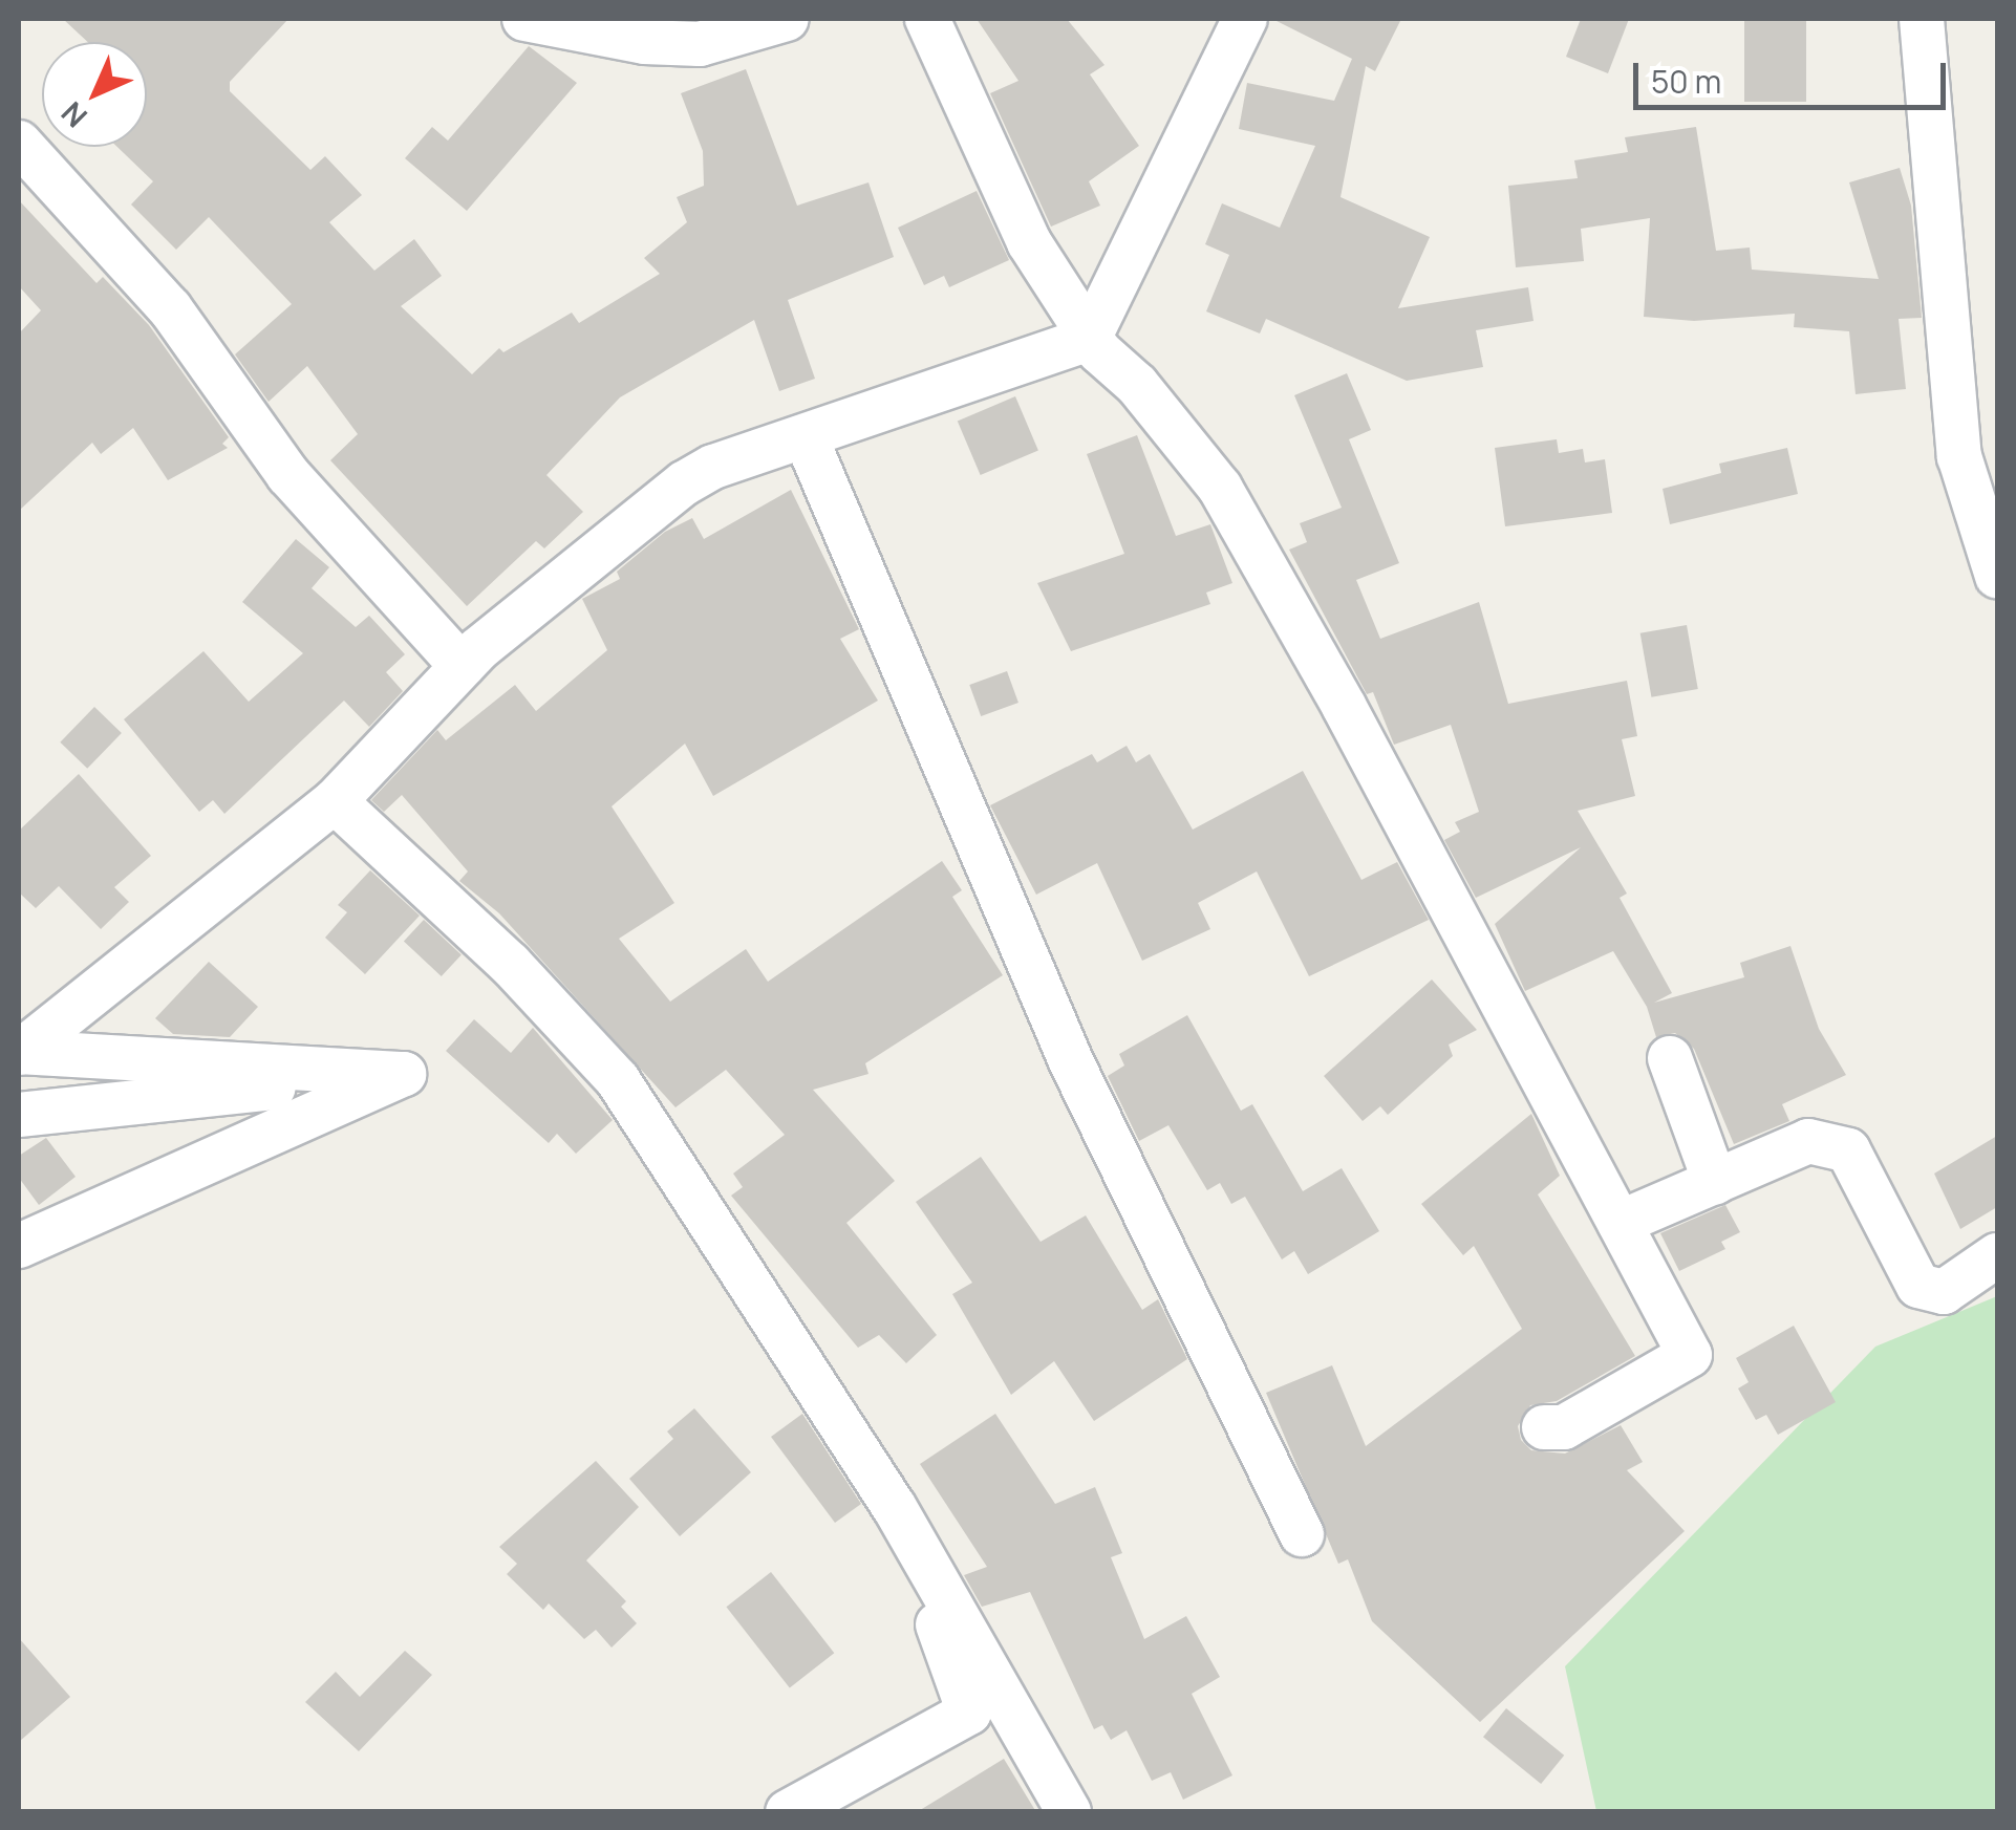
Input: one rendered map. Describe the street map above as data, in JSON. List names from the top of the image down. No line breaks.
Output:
{"scale_bar":"50 m","north":"bottom left"}
